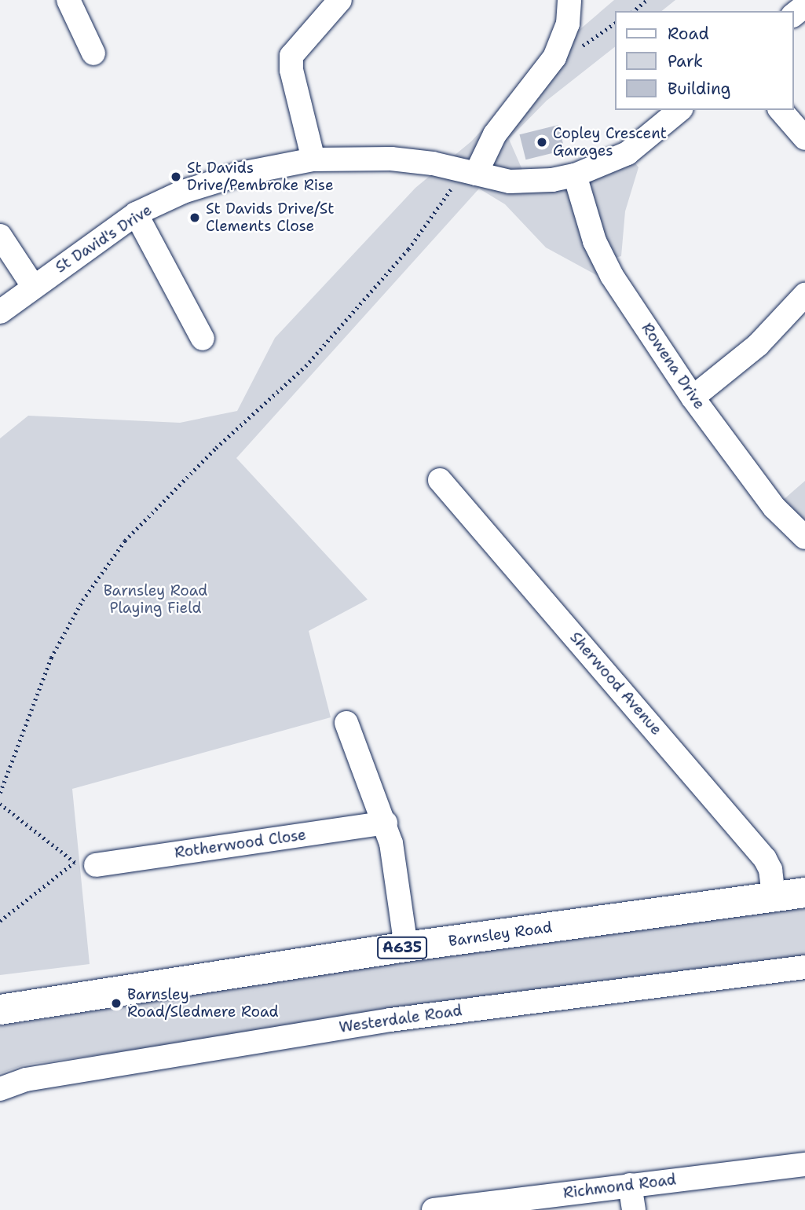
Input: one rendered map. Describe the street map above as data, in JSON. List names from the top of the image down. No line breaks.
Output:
{"streets":{"highway":["Barnsley Road","A635"],"street":["St David's Drive","Rowena Drive","Sherwood Avenue","Rotherwood Close","Westerdale Road","Richmond Road"]},"crossings":[["St David's Drive","Rowena Drive"],["Sherwood Avenue","Barnsley Road"]],"parks":["Barnsley Road Playing Field"],"places":["Copley Crescent Garages","St Davids Drive/Pembroke Rise","St Davids Drive/St Clements Close","Barnsley Road/Sledmere Road"],"legend":["Road","Park","Building"]}
